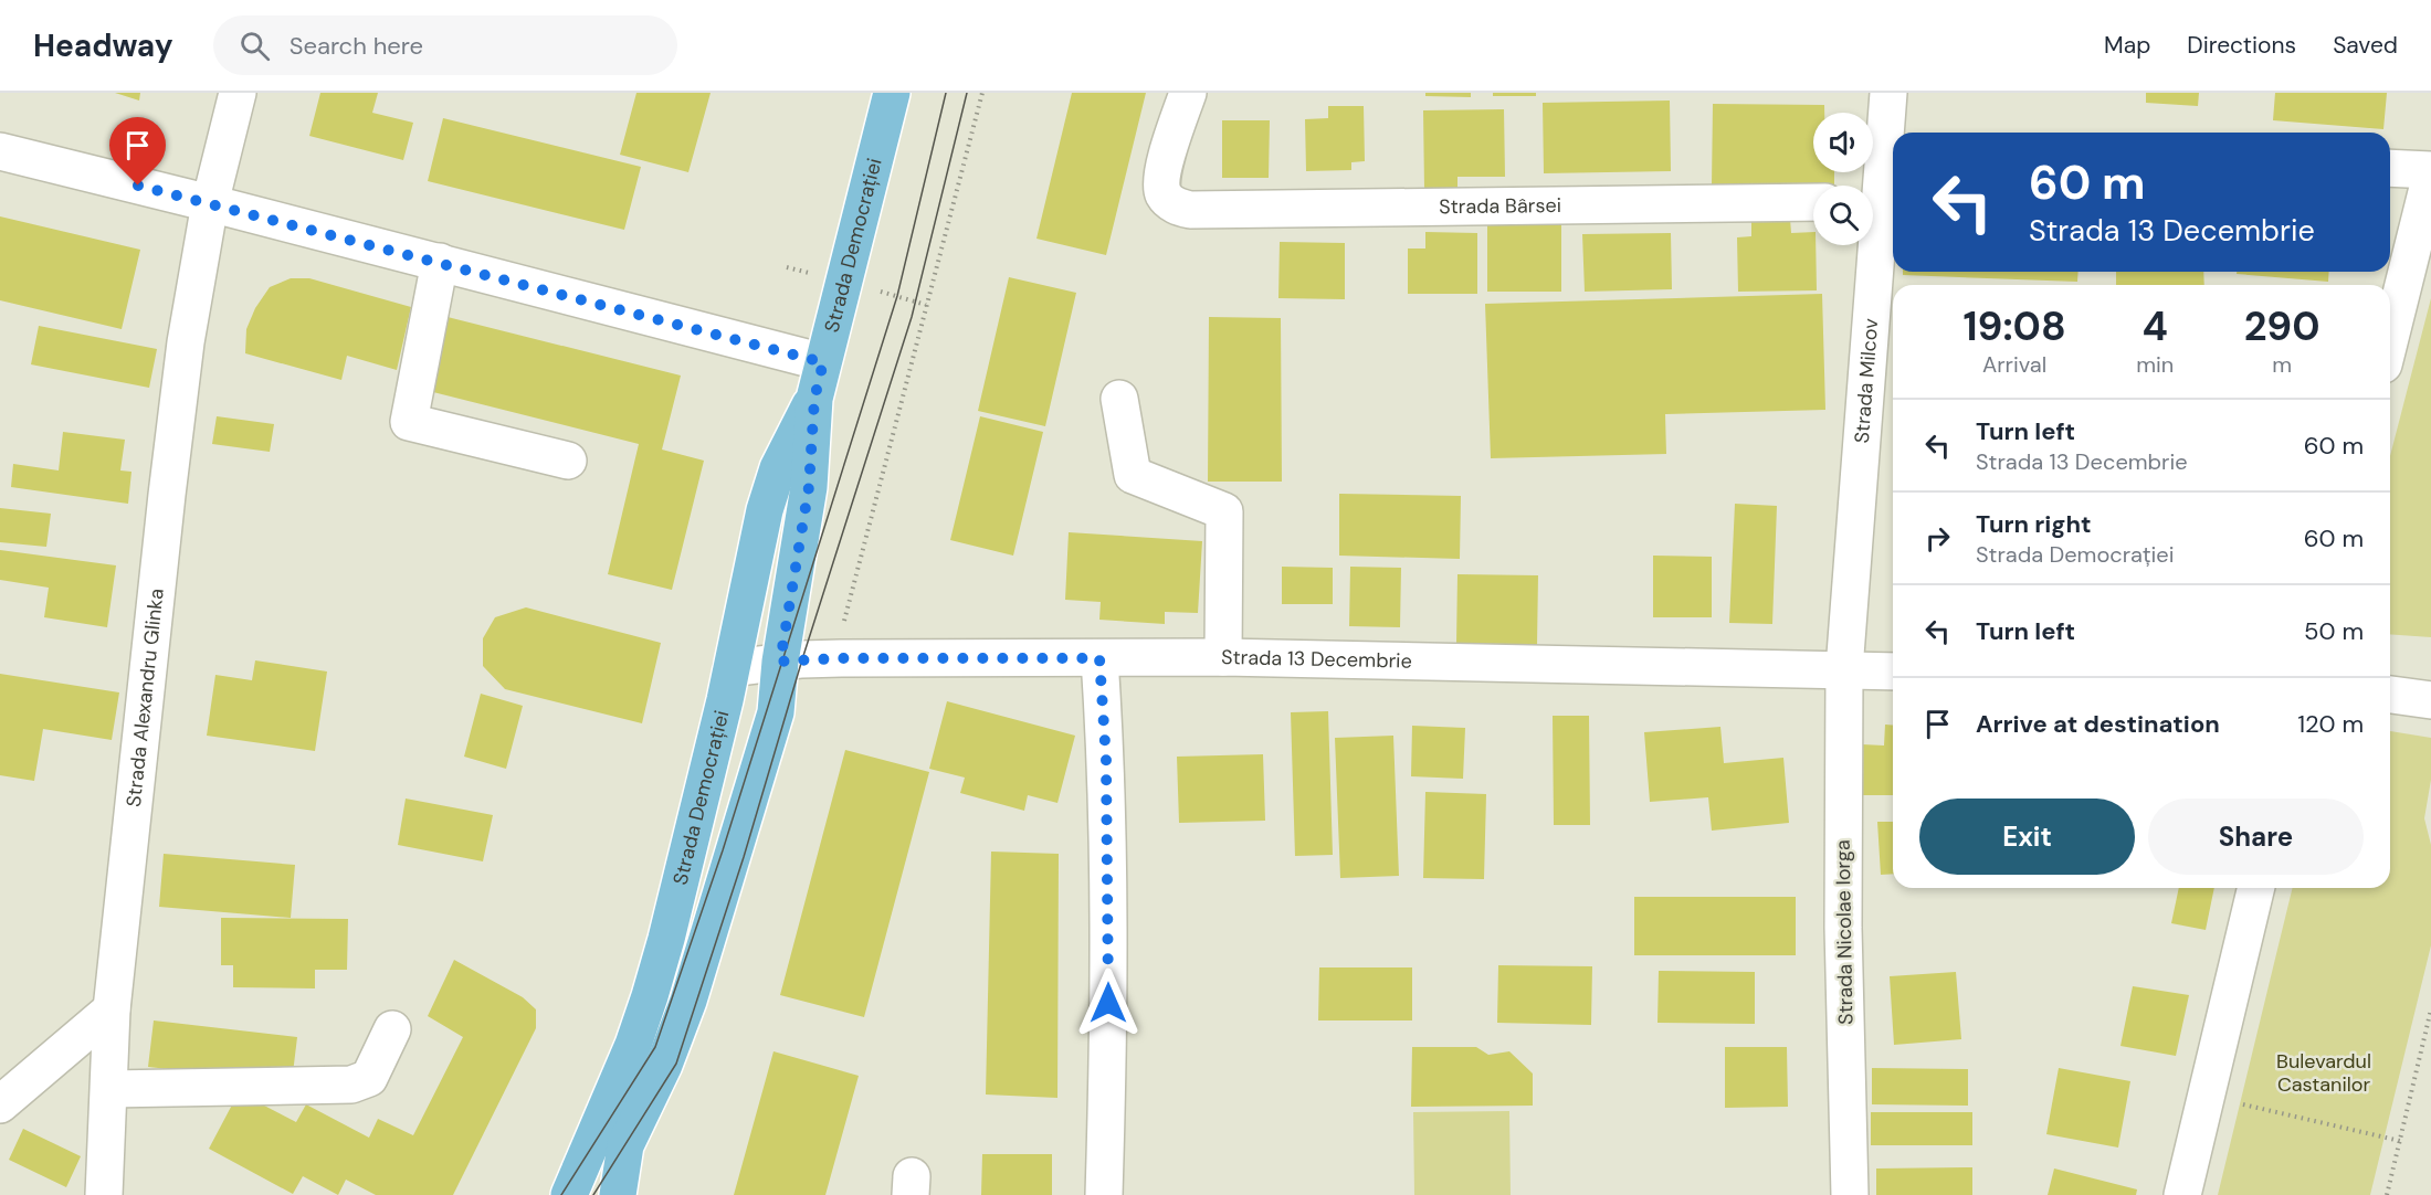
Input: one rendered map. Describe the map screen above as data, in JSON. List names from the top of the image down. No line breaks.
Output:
{"streets":{"main road":["Strada Democrației"],"street":["Strada Bârsei","Strada Milcov","Strada 13 Decembrie","Strada Alexandru Glinka","Strada Nicolae Iorga"]},"crossings":[["Strada Democrației","Strada 13 Decembrie"],["Strada Milcov","Strada 13 Decembrie"],["Strada Milcov","Strada Nicolae Iorga"],["Strada 13 Decembrie","Strada Nicolae Iorga"]],"parks":["Bulevardul Castanilor"],"page":{"header":"Headway","search":"Search here","nav":["Map","Directions","Saved"],"turn":["60 m","Strada 13 Decembrie"],"eta":["19:08","Arrival","4","min","290","m"],"list":[{"name":"Turn left","note":"Strada 13 Decembrie","value":"60 m"},{"name":"Turn right","note":"Strada Democrației","value":"60 m"},{"name":"Turn left","value":"50 m"},{"name":"Arrive at destination","value":"120 m"}],"buttons":["Exit","Share"]}}
